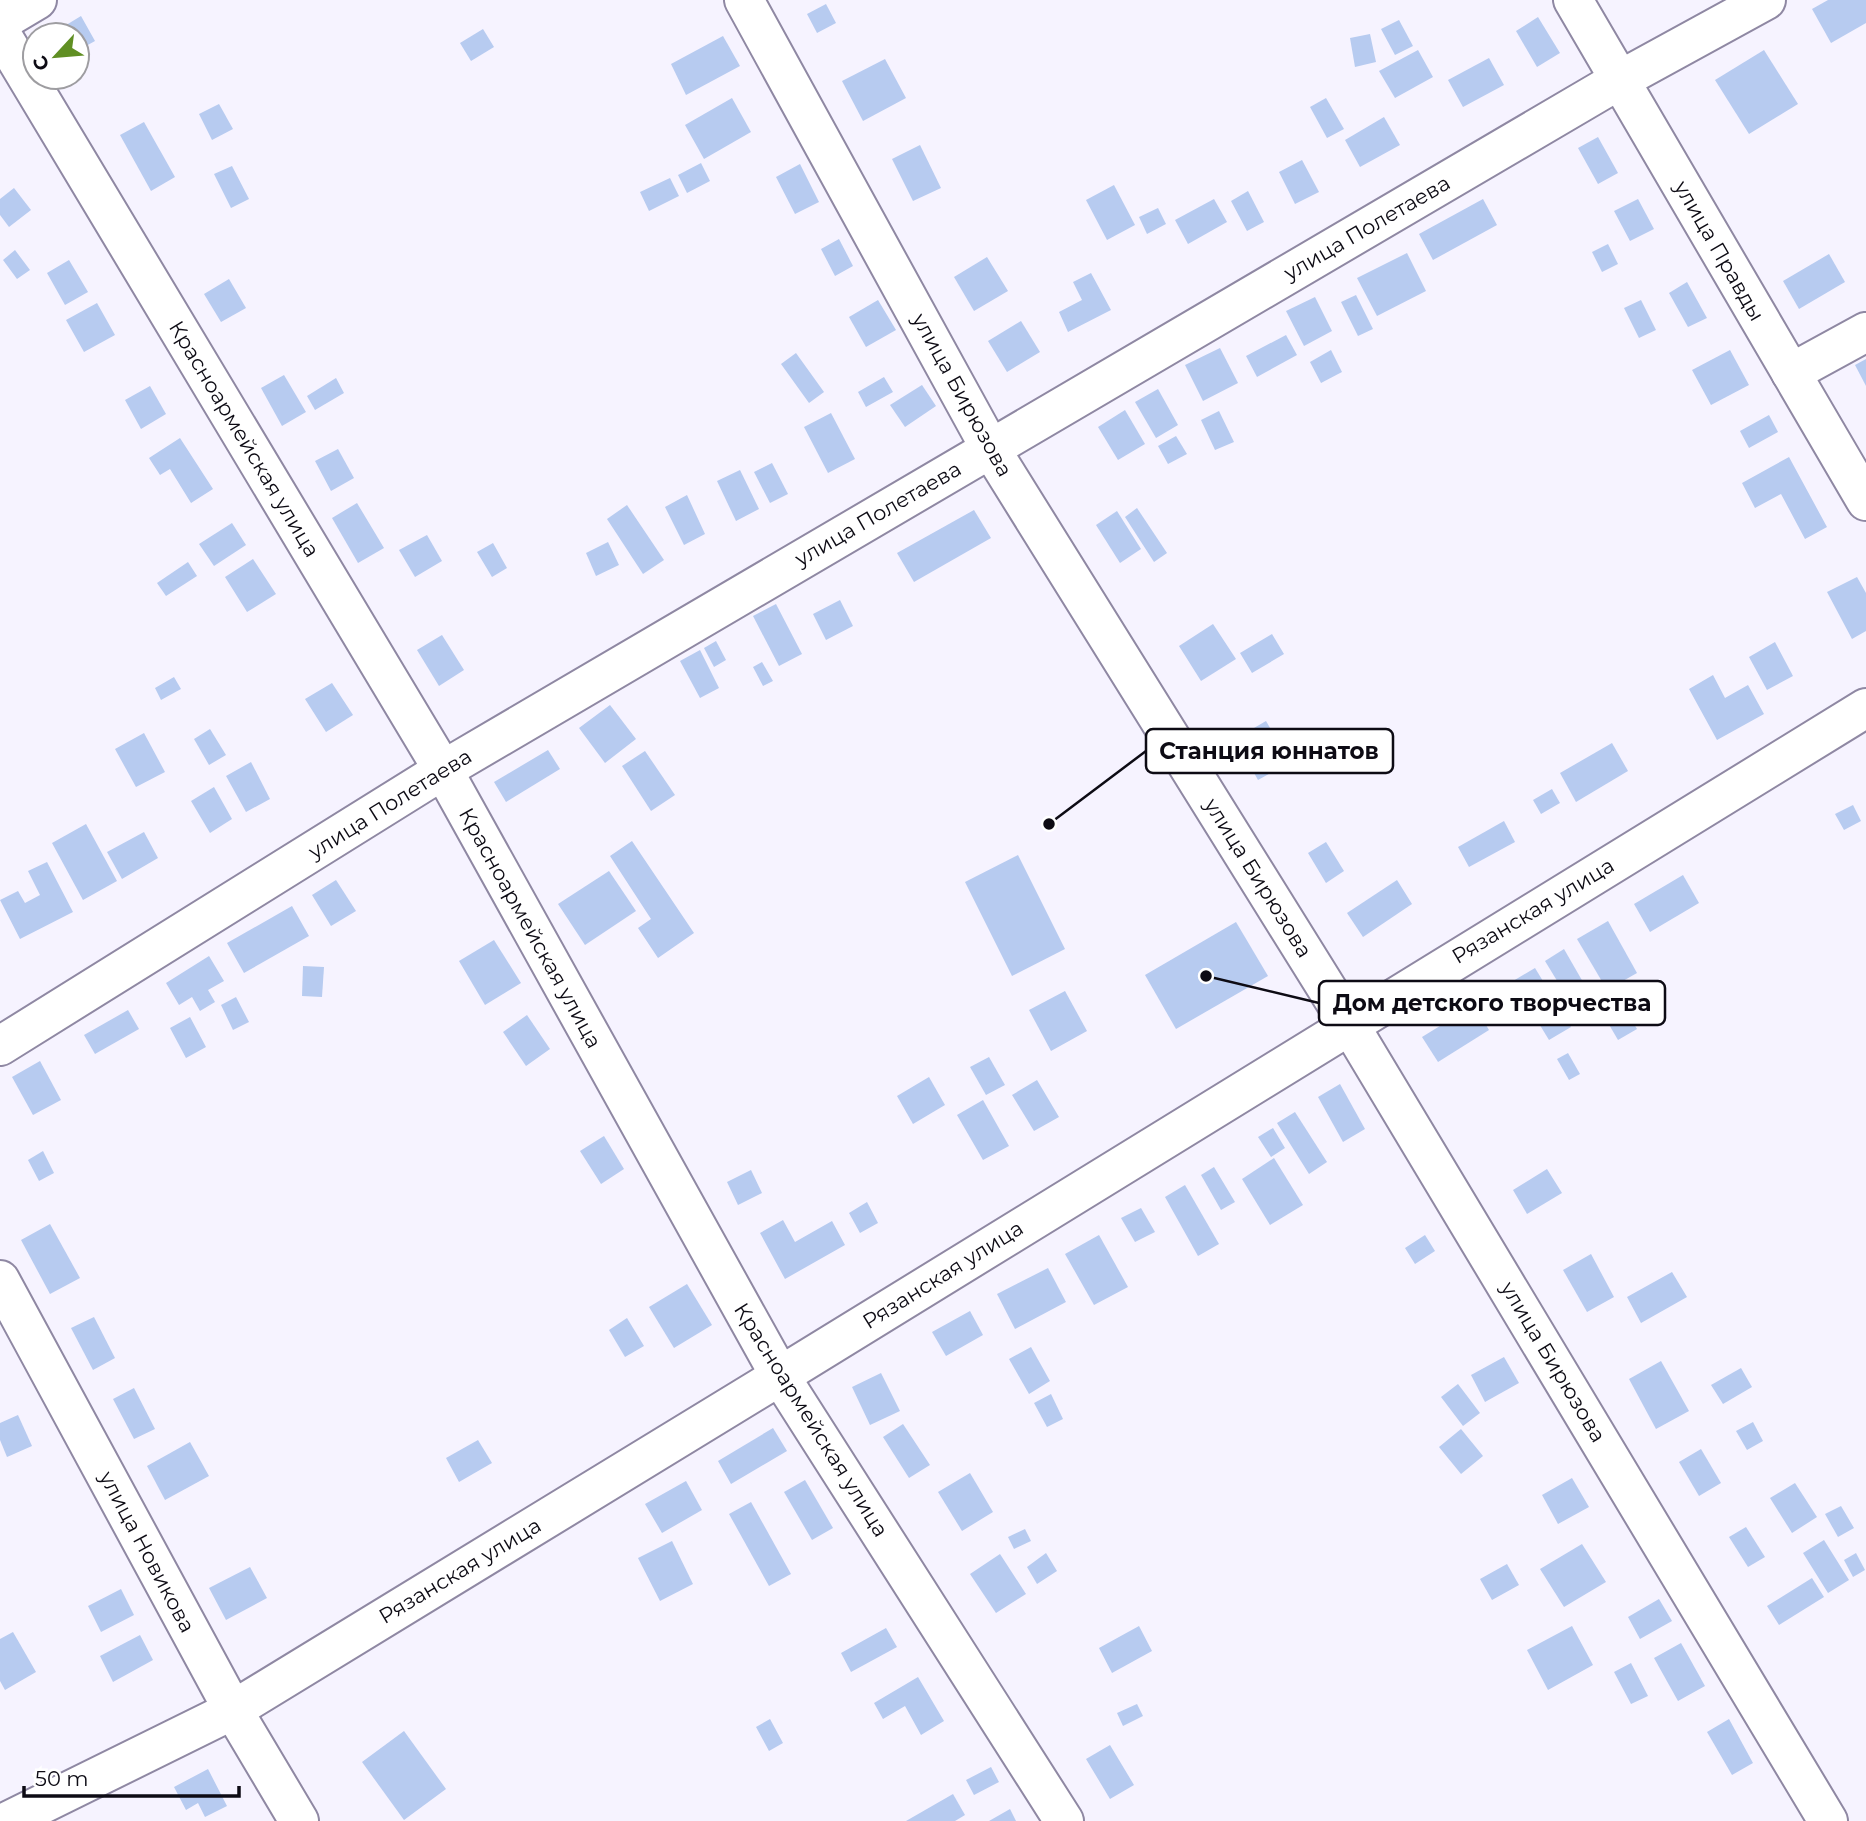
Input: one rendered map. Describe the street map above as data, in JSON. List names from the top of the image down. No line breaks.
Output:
{"streets":{"street":["улица Полетаева","улица Правды","улица Бирюзова","Красноармейская улица","Рязанская улица","улица Новикова"]},"crossings":[["улица Полетаева","улица Правды"],["улица Полетаева","улица Бирюзова"],["улица Полетаева","Красноармейская улица"],["улица Бирюзова","Рязанская улица"],["Красноармейская улица","Рязанская улица"],["Рязанская улица","улица Новикова"]],"places":["Станция юннатов","Дом детского творчества"],"scale_bar":"50 m","north":"bottom left"}
